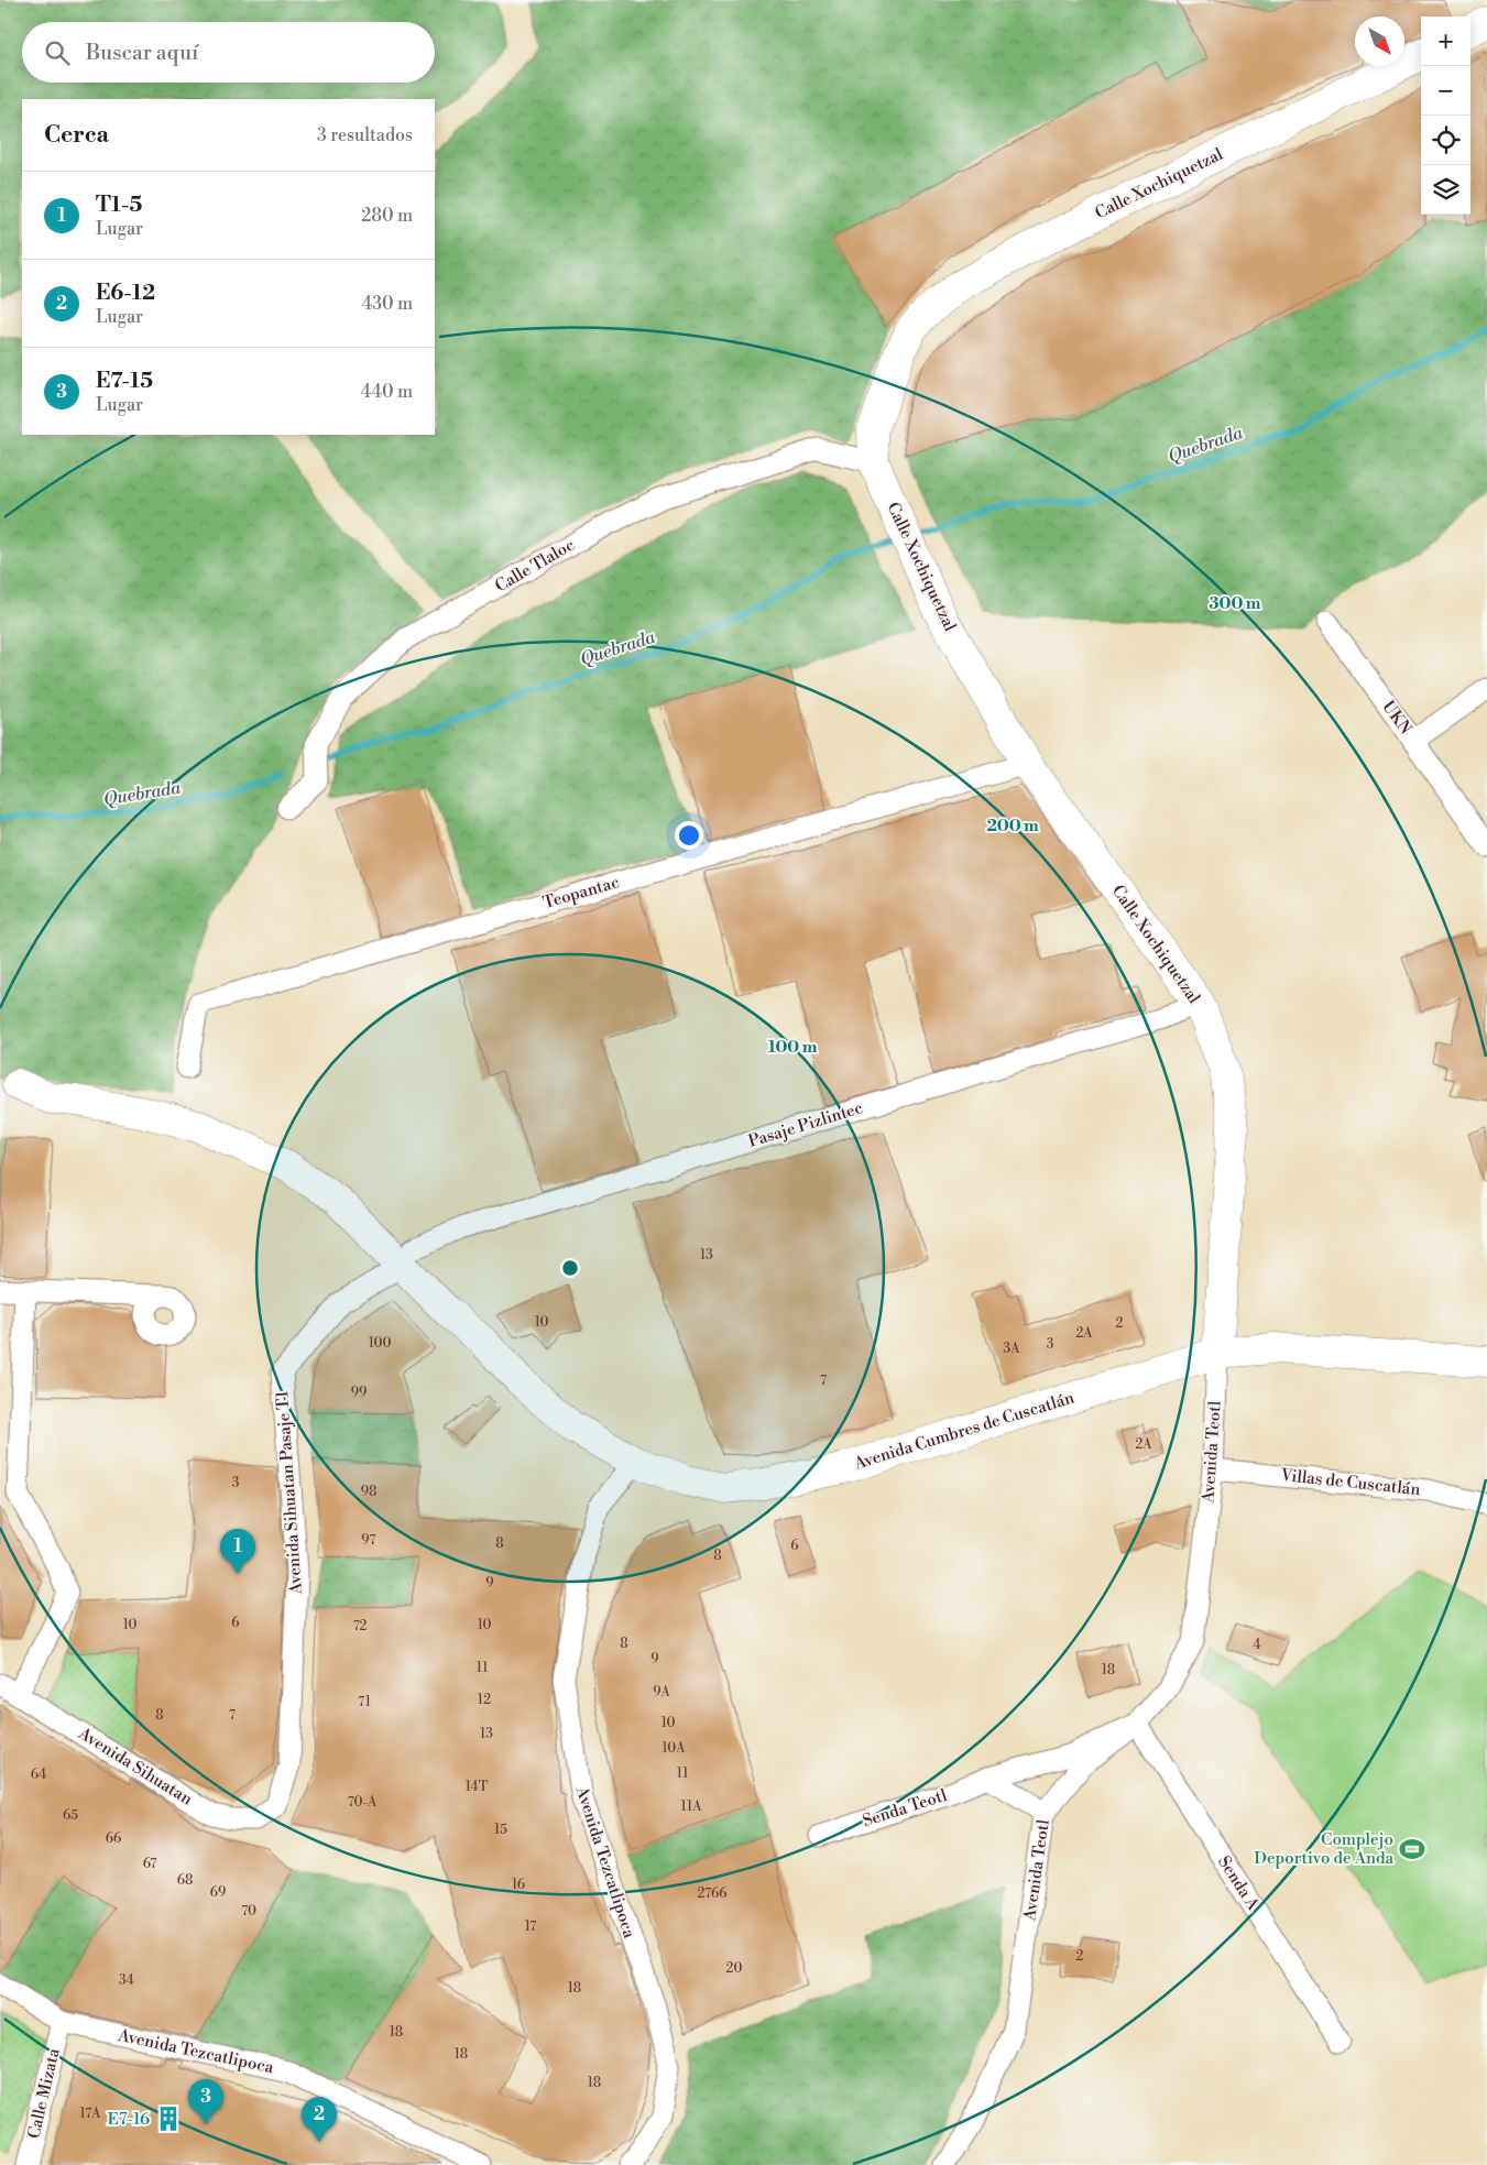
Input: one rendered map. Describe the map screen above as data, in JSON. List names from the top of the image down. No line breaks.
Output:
{"streets":{"main road":["Calle Xochiquetzal","Avenida Cumbres de Cuscatlán"],"street":["Calle Tlaloc","UKN","Teopantac","Pasaje Pizlintec","Avenida Teotl","Villas de Cuscatlán","Avenida Sihuatan Pasaje T1","Avenida Sihuatan","Senda Teotl","Avenida Tezcatlipoca","Senda A","Calle Mizata"]},"crossings":[["Calle Xochiquetzal","Calle Tlaloc"],["Calle Xochiquetzal","Teopantac"],["Calle Xochiquetzal","Pasaje Pizlintec"],["Calle Xochiquetzal","Avenida Cumbres de Cuscatlán"],["Calle Xochiquetzal","Avenida Teotl"],["Pasaje Pizlintec","Avenida Cumbres de Cuscatlán"],["Pasaje Pizlintec","Avenida Sihuatan Pasaje T1"],["Avenida Cumbres de Cuscatlán","Avenida Teotl"],["Avenida Cumbres de Cuscatlán","Avenida Sihuatan Pasaje T1"],["Avenida Cumbres de Cuscatlán","Avenida Tezcatlipoca"],["Avenida Teotl","Villas de Cuscatlán"],["Avenida Teotl","Senda Teotl"],["Avenida Teotl","Senda A"],["Avenida Sihuatan Pasaje T1","Avenida Sihuatan"],["Senda Teotl","Senda A"],["Avenida Tezcatlipoca","Calle Mizata"]],"water":["Quebrada"],"places":{"sports":["Complejo Deportivo de Anda"],"building":["E7-16"]},"house_numbers":["13","10","2","2A","100","3","3A","7","99","2A","3","98","97","8","6","8","9","6","10","10","72","8","4","9","11","18","9A","12","71","8","7","10","13","10A","11","64","14T","70-A","11A","65","15","66","67","68","16","69","2766","70","17","2","20","34","18","18","18","18","17A"],"north":"bottom right","page":{"map_buttons":["+","−"],"search":"Buscar aquí","heading":["Cerca","3 resultados"],"list":[{"mark":"1","name":"T1-5","note":"Lugar","value":"280 m"},{"mark":"2","name":"E6-12","note":"Lugar","value":"430 m"},{"mark":"3","name":"E7-15","note":"Lugar","value":"440 m"}],"pins":["1","3","2"]},"rings":["300 m","200 m","100 m"]}
